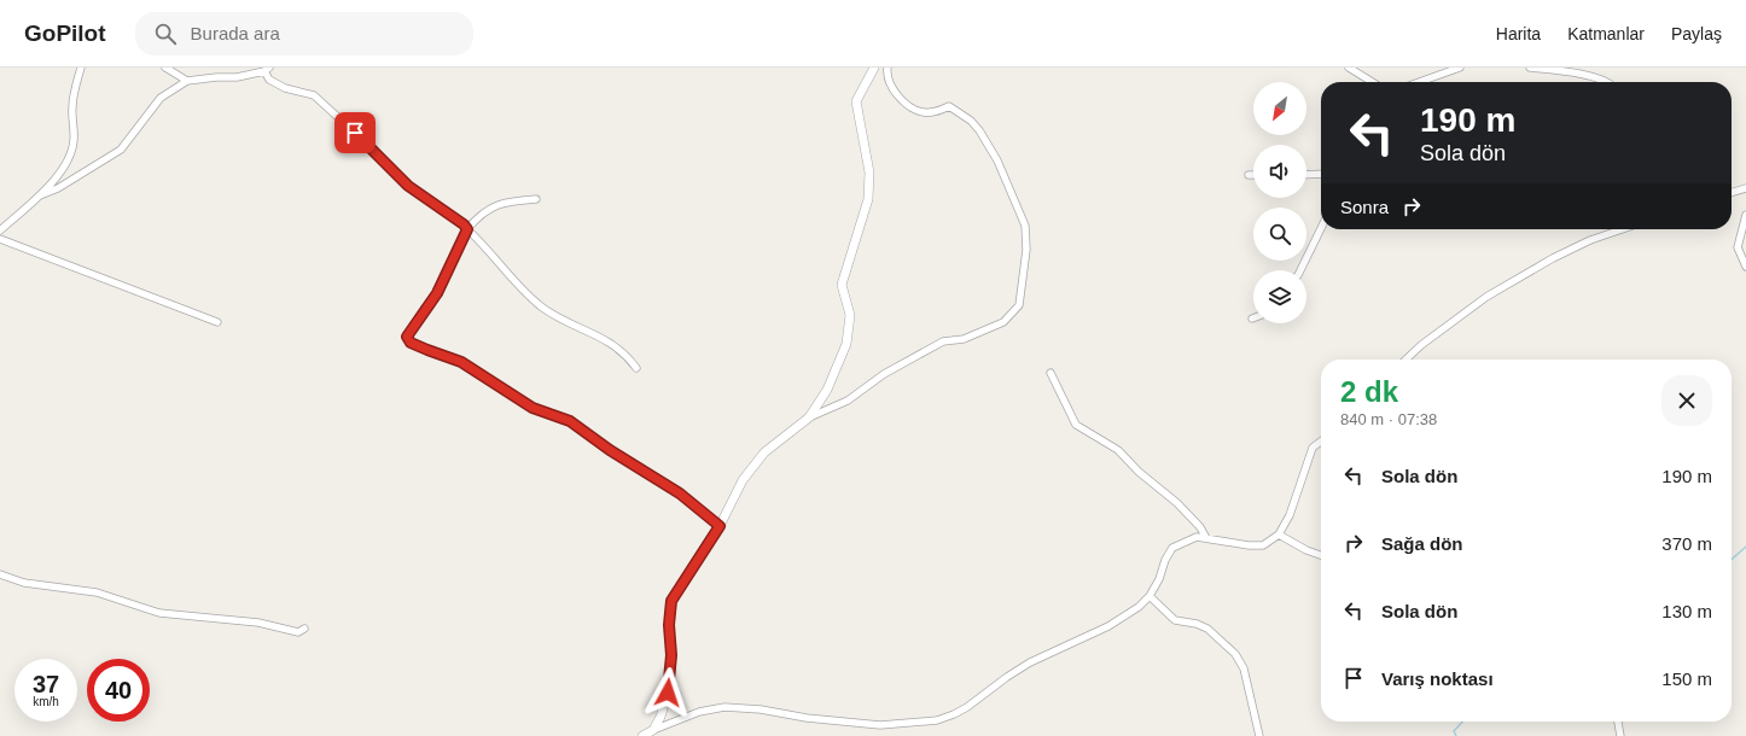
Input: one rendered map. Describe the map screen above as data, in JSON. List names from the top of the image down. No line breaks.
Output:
{"north":"bottom left","page":{"header":"GoPilot","search":"Burada ara","nav":["Harita","Katmanlar","Paylaş"],"turn":["190 m","Sola dön"],"then":"Sonra","heading":["2 dk","840 m · 07:38"],"list":[{"name":"Sola dön","value":"190 m"},{"name":"Sağa dön","value":"370 m"},{"name":"Sola dön","value":"130 m"},{"name":"Varış noktası","value":"150 m"}],"speed":"37 km/h","limit":"40"}}
